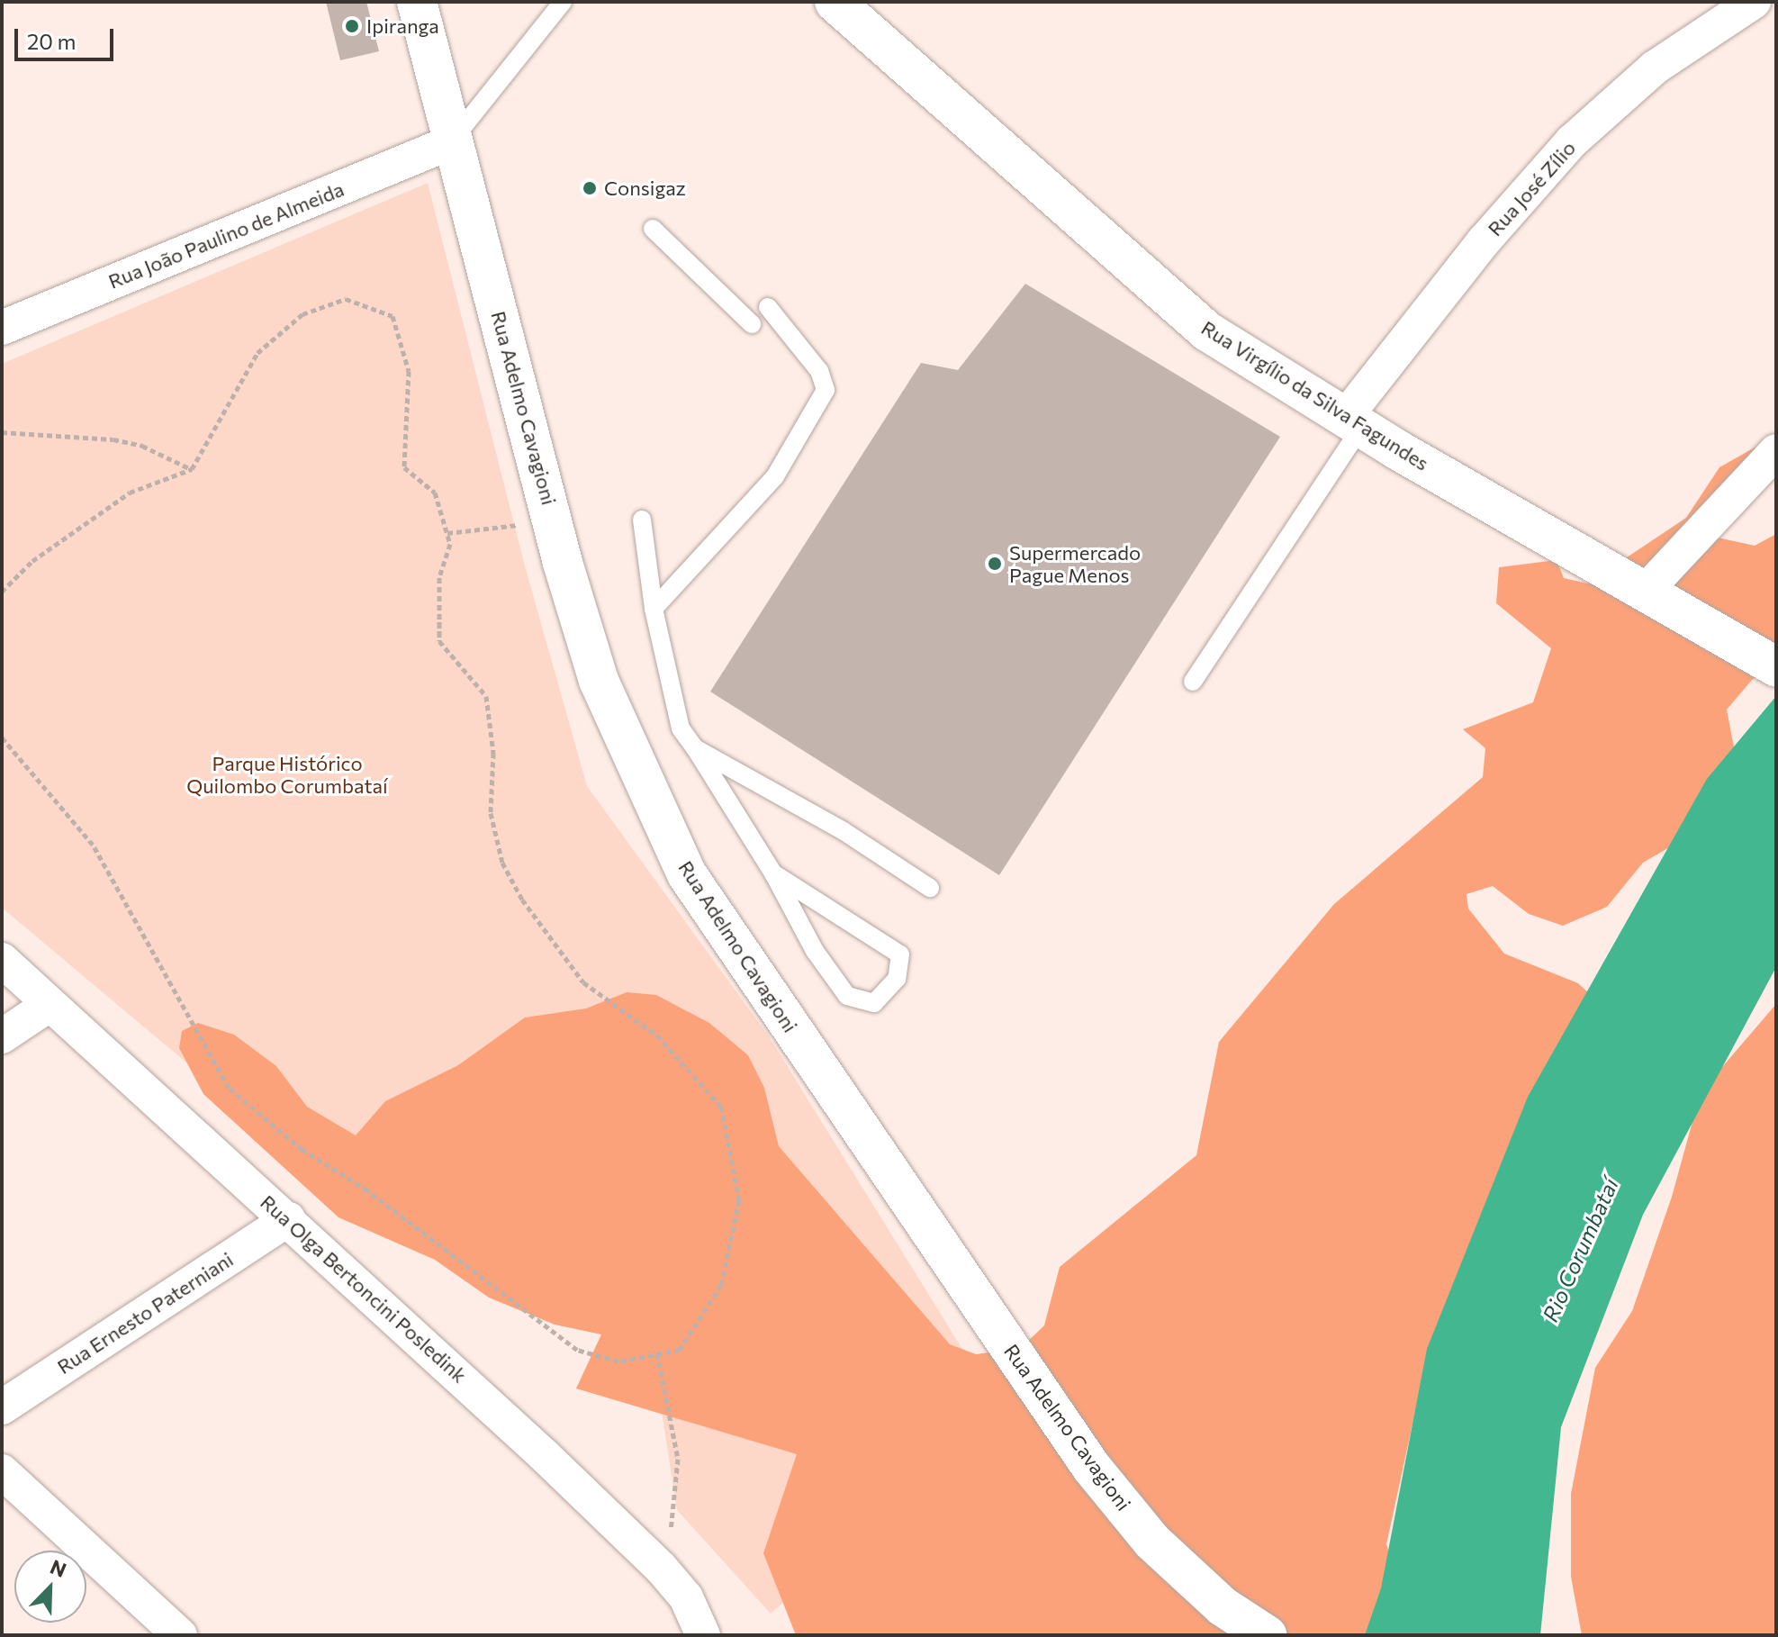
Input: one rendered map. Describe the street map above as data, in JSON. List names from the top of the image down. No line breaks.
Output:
{"streets":{"street":["Rua José Zílio","Rua João Paulino de Almeida","Rua Virgílio da Silva Fagundes","Rua Adelmo Cavagioni","Rua Olga Bertoncini Posledink","Rua Ernesto Paterniani"]},"crossings":[["Rua José Zílio","Rua Virgílio da Silva Fagundes"],["Rua João Paulino de Almeida","Rua Adelmo Cavagioni"],["Rua Olga Bertoncini Posledink","Rua Ernesto Paterniani"]],"water":["Rio Corumbataí"],"parks":["Parque Histórico Quilombo Corumbataí"],"places":["Ipiranga","Consigaz","Supermercado Pague Menos"],"scale_bar":"20 m","north":"top right"}
